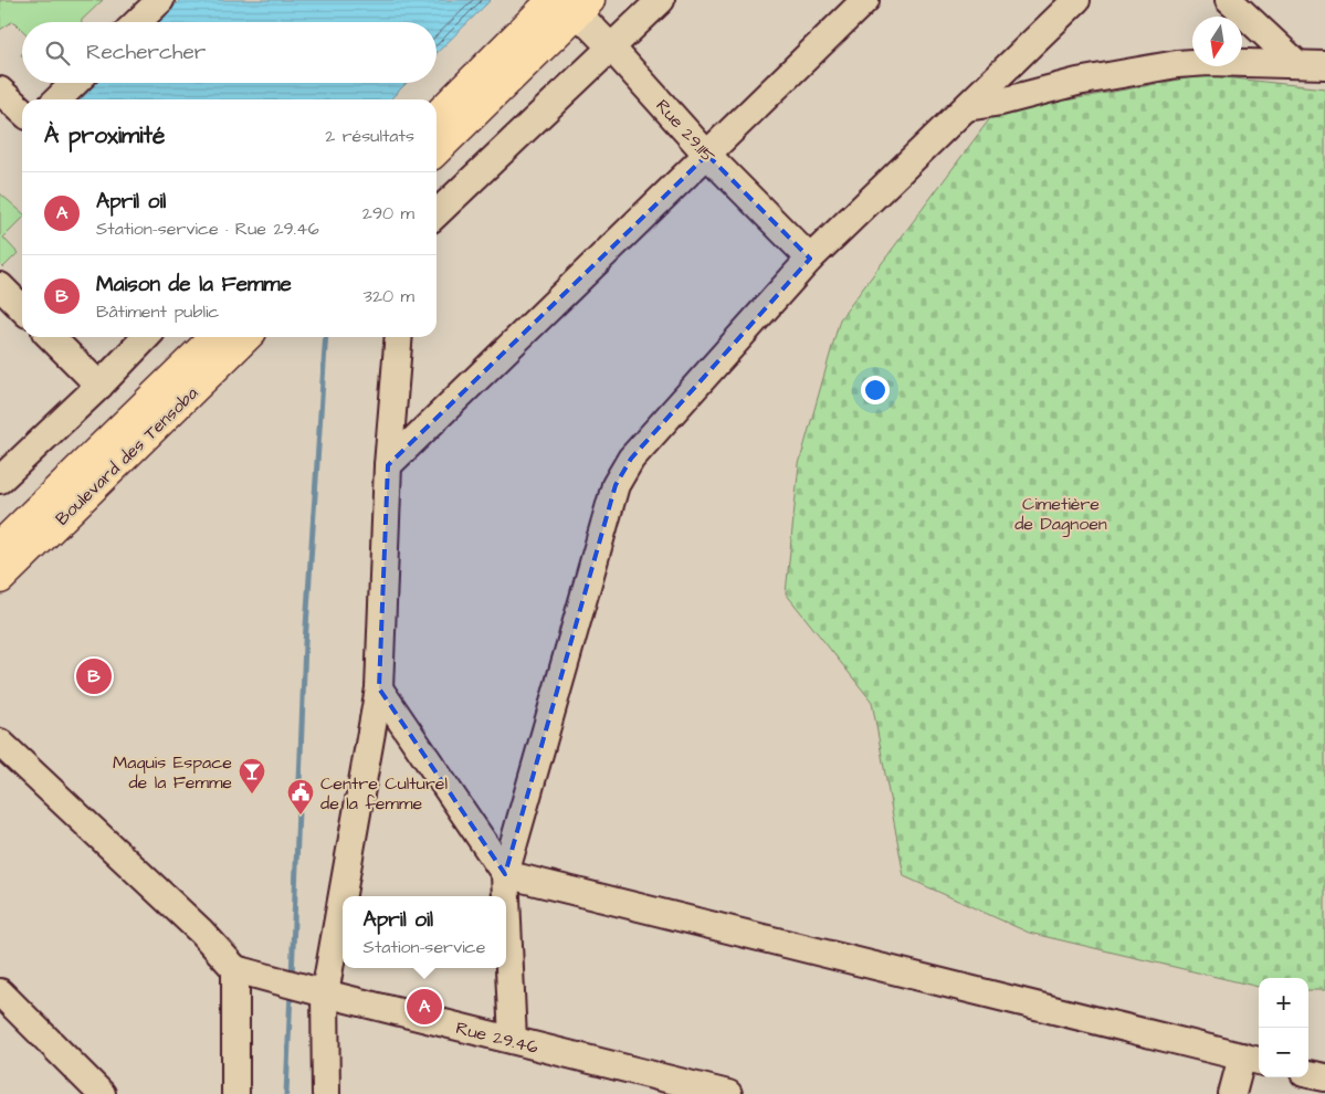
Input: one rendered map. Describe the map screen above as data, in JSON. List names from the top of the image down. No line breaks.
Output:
{"streets":{"main road":["Boulevard des Tensoba"],"street":["Rue 29.115","Rue 29.46"]},"parks":["Cimetière de Dagnoen"],"places":{"bar":["Maquis Espace de la Femme"],"public building":["Centre Culturel de la femme"]},"north":"bottom","page":{"search":"Rechercher","heading":["À proximité","2 résultats"],"list":[{"mark":"A","name":"April oil","note":"Station-service · Rue 29.46","value":"290 m"},{"mark":"B","name":"Maison de la Femme","note":"Bâtiment public","value":"320 m"}],"pins":["B","A"],"popup":["April oil","Station-service"],"map_buttons":["+","−"]}}
